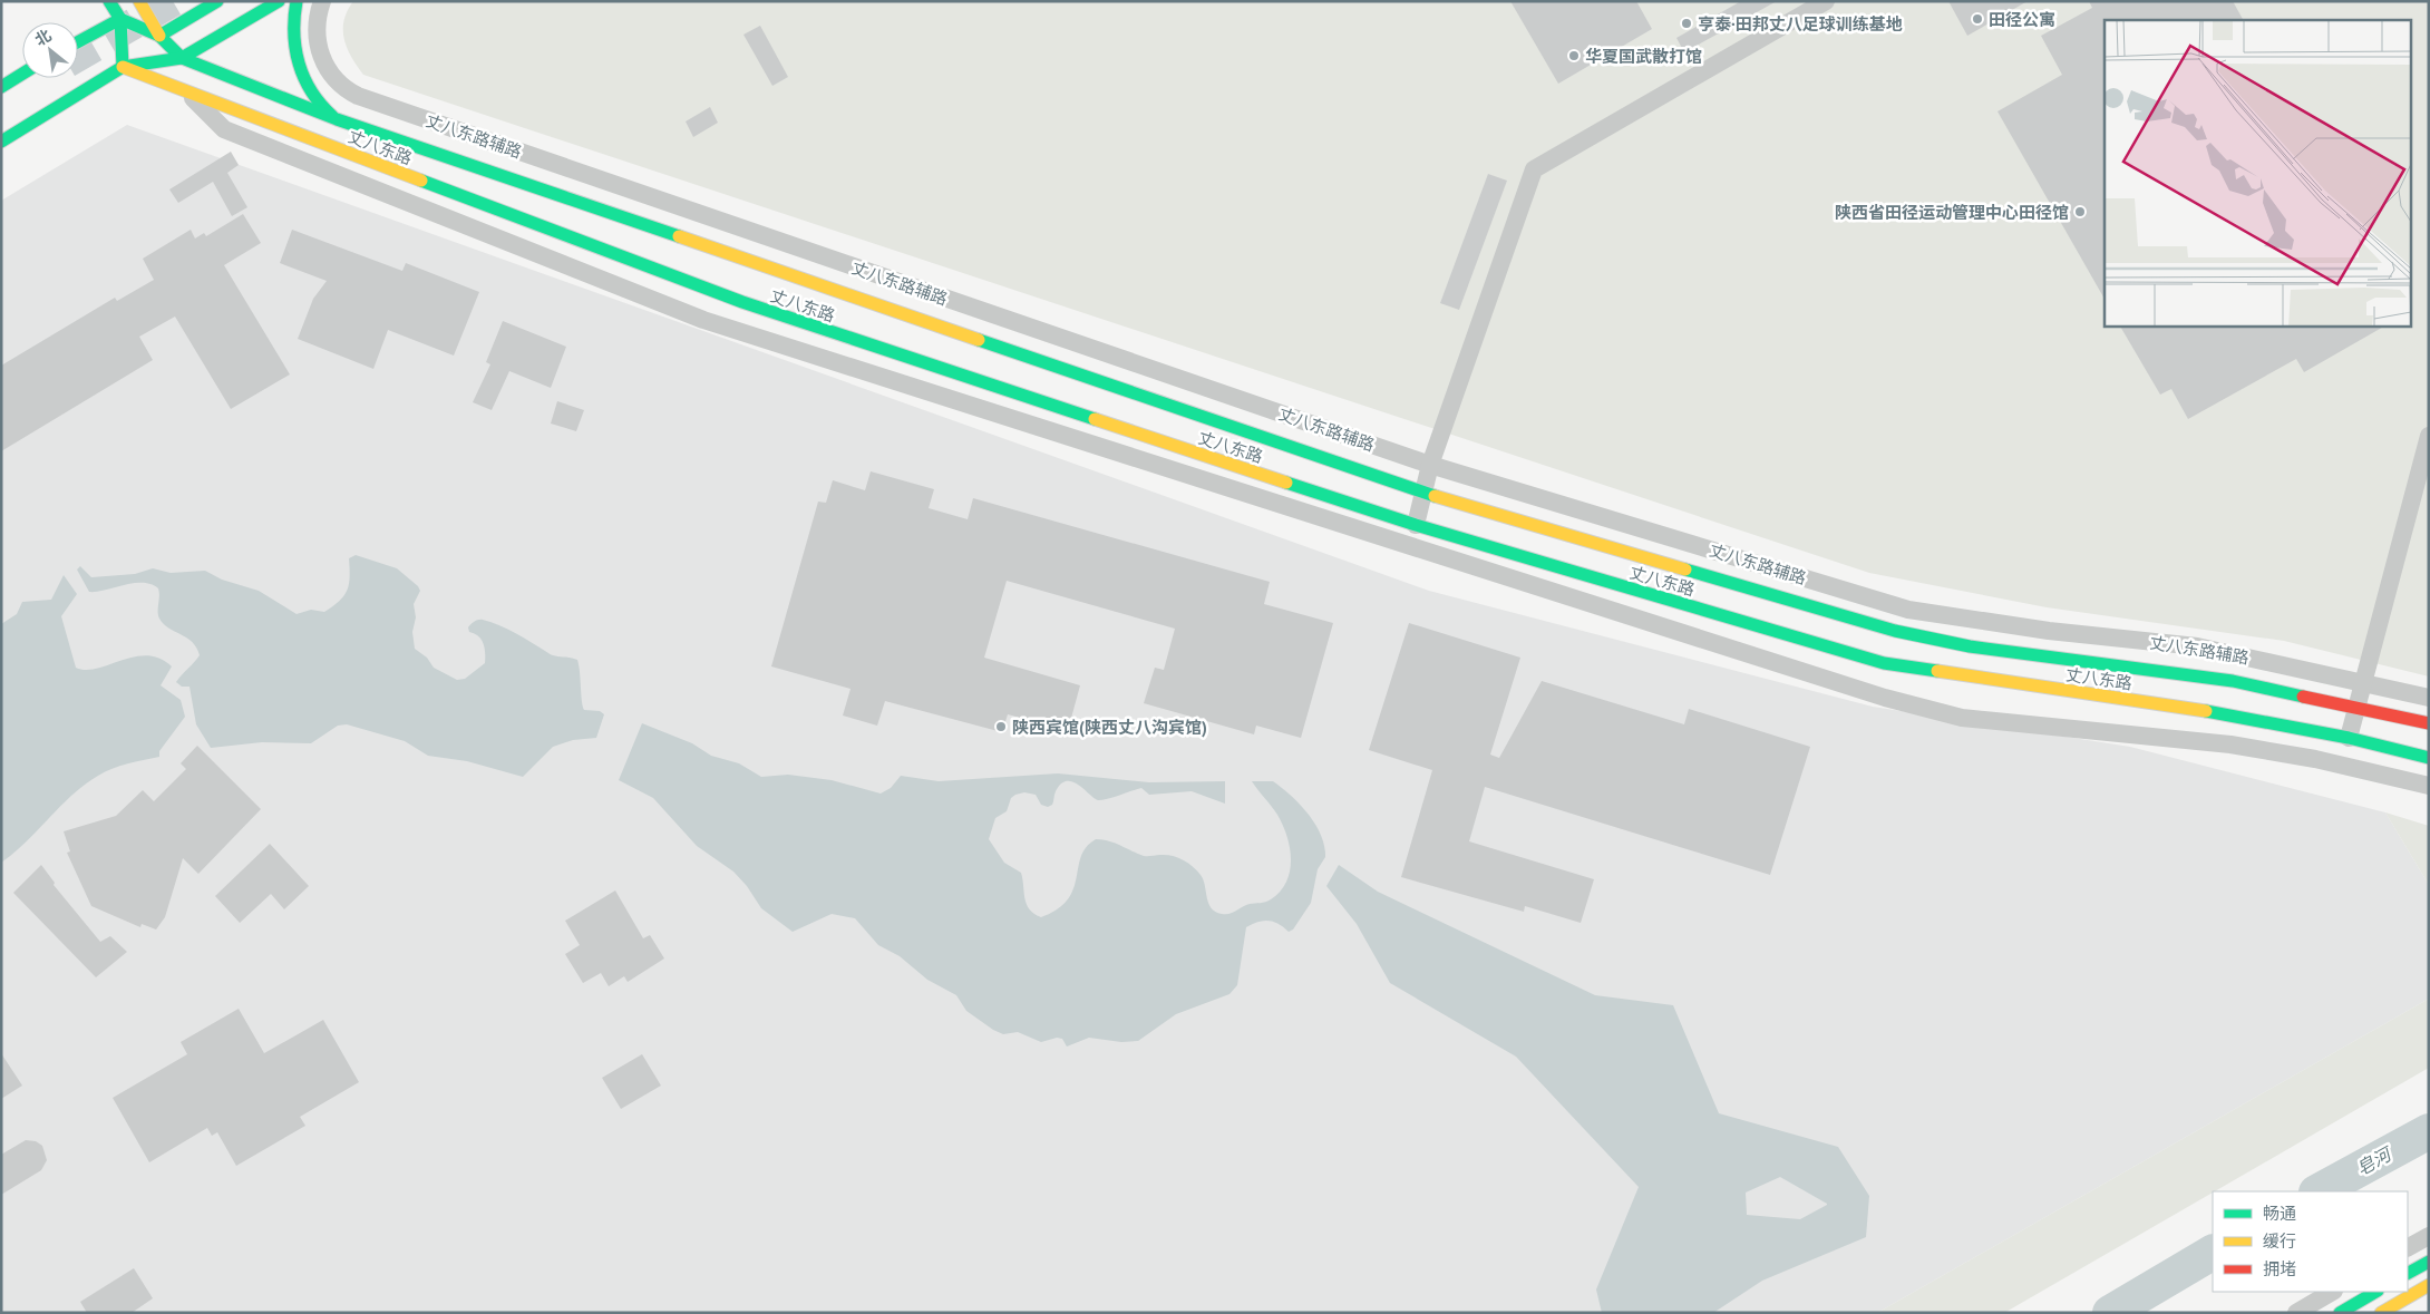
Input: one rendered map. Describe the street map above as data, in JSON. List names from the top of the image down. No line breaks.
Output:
{"streets":{"main road":["丈八东路"],"street":["丈八东路辅路"]},"water":["皂河"],"places":["田径公寓","亨泰·田邦丈八足球训练基地","华夏国武散打馆","陕西省田径运动管理中心田径馆","陕西宾馆(陕西丈八沟宾馆)"],"legend":["畅通","缓行","拥堵"],"north":"top left"}
